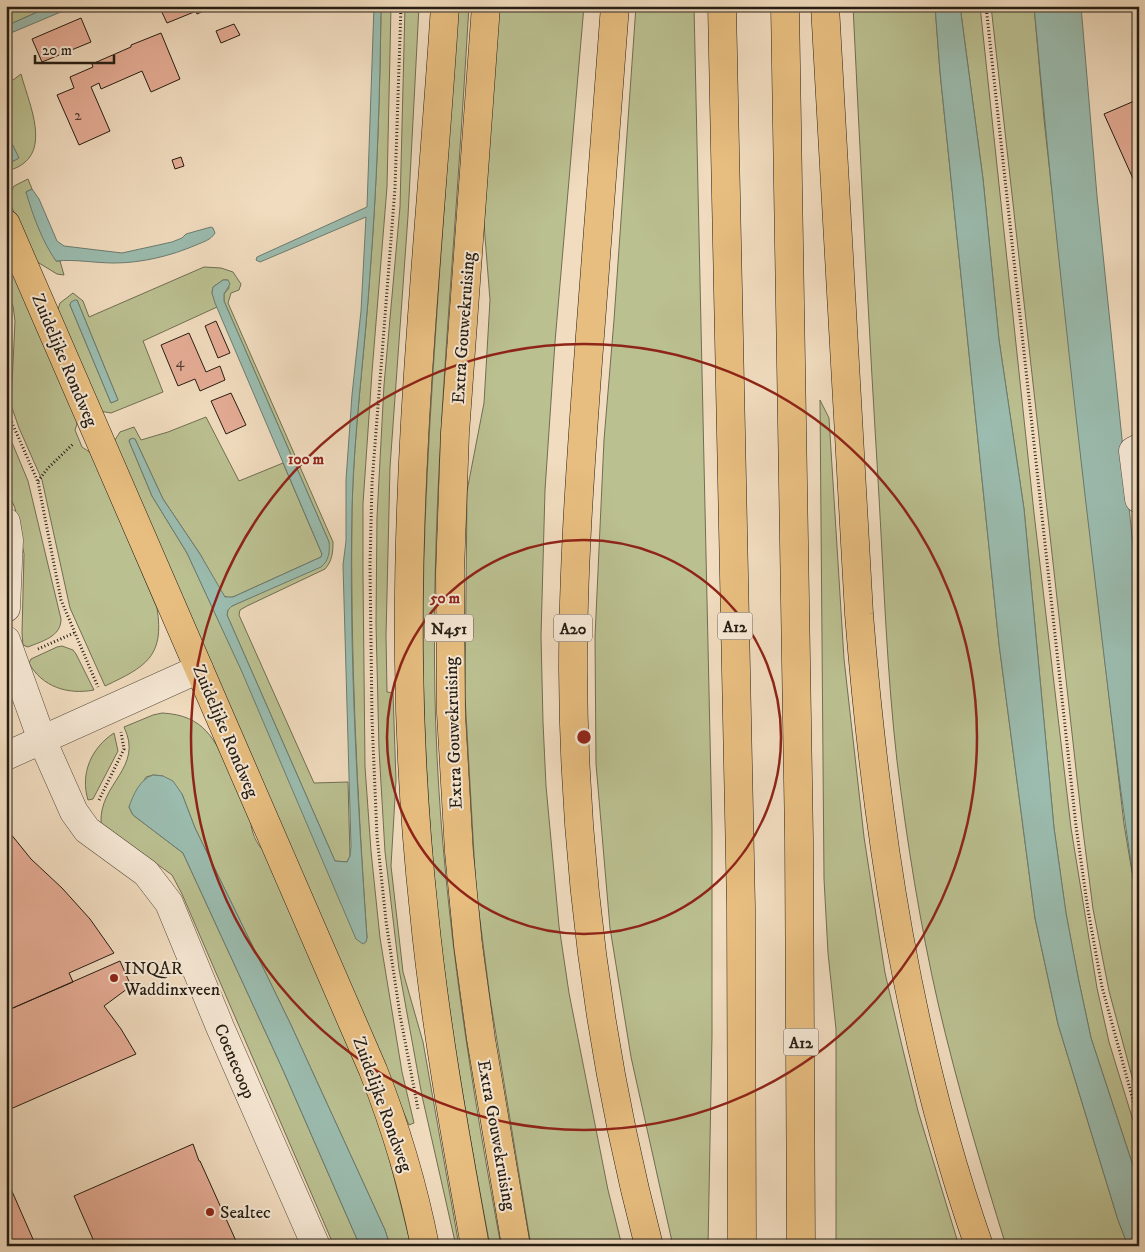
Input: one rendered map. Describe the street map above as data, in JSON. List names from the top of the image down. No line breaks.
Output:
{"streets":{"main road":["Extra Gouwekruising","Zuidelijke Rondweg","A12","N451","A20"],"street":["Coenecoop"]},"places":["INQAR Waddinxveen","Sealtec"],"house_numbers":["2","4"],"scale_bar":"20 m","rings":["100 m","50 m"]}
